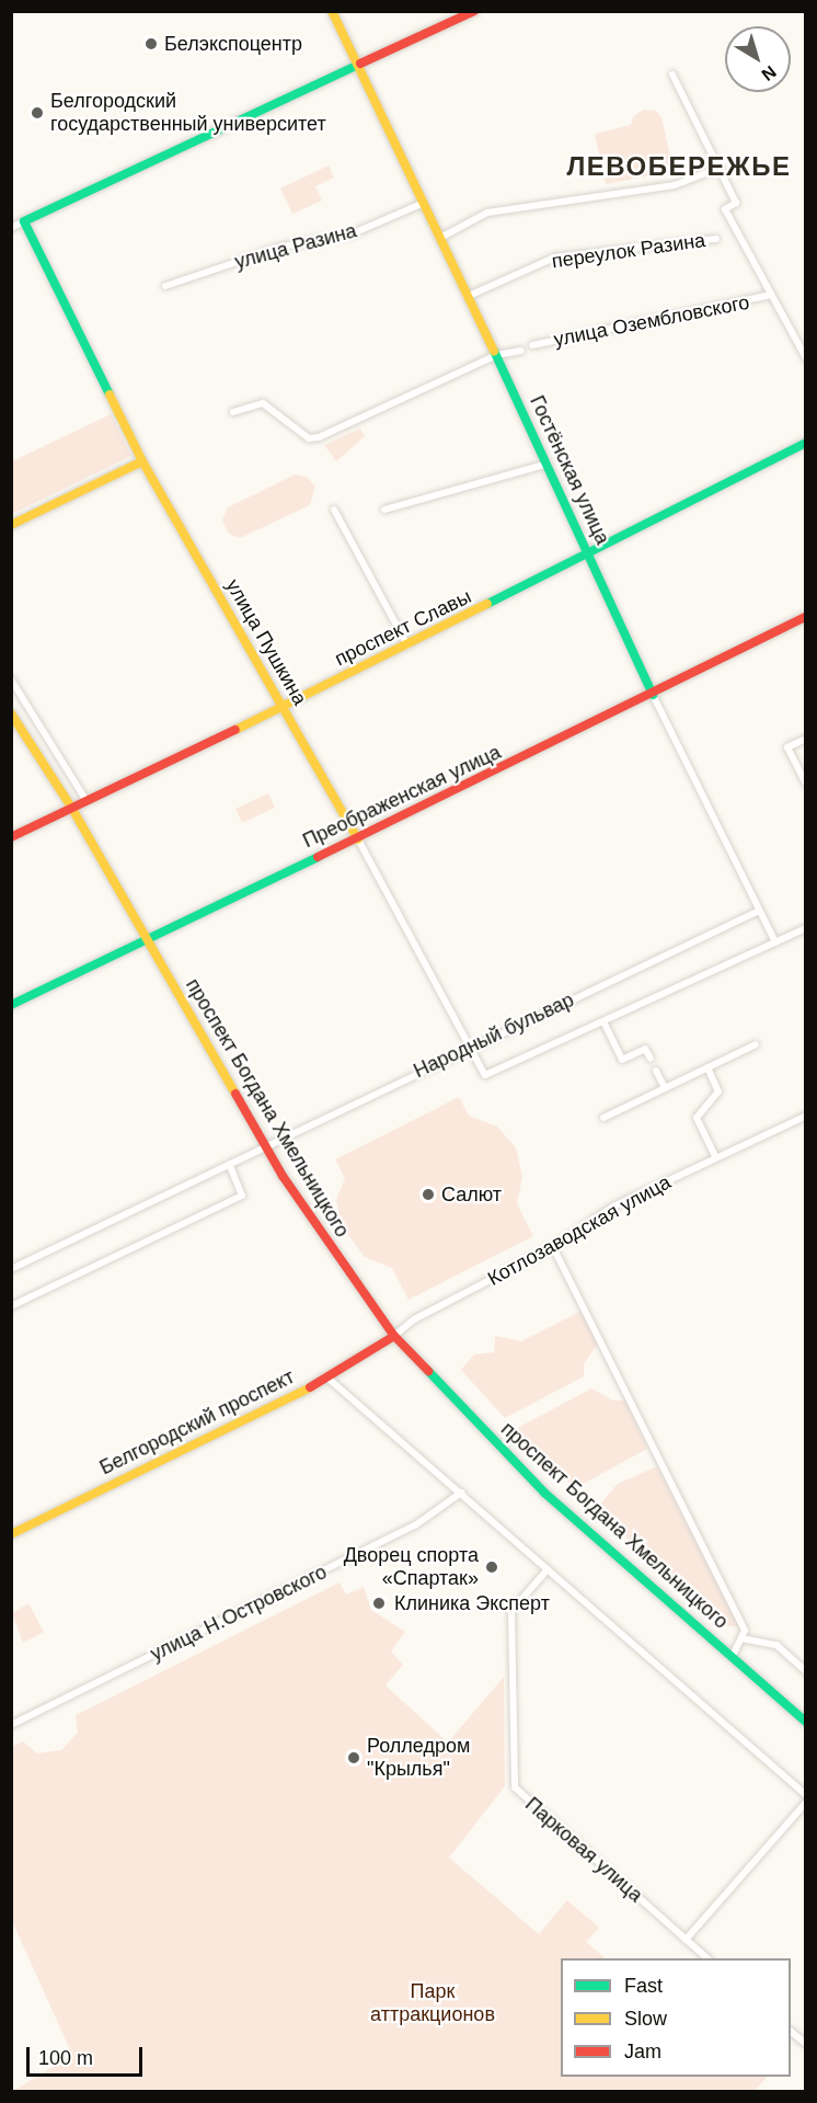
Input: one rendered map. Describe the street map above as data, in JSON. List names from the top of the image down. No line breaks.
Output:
{"streets":{"main road":["Гостёнская улица","проспект Славы","улица Пушкина","Преображенская улица","проспект Богдана Хмельницкого","Белгородский проспект"],"street":["улица Разина","переулок Разина","улица Озембловского","Народный бульвар","Котлозаводская улица","улица Н.Островского","Парковая улица"]},"crossings":[["улица Разина","Гостёнская улица"],["переулок Разина","Гостёнская улица"],["Гостёнская улица","проспект Славы"],["Гостёнская улица","Преображенская улица"],["Гостёнская улица","Народный бульвар"],["проспект Славы","улица Пушкина"],["проспект Славы","проспект Богдана Хмельницкого"],["улица Пушкина","Преображенская улица"],["улица Пушкина","Народный бульвар"],["Преображенская улица","проспект Богдана Хмельницкого"],["Народный бульвар","проспект Богдана Хмельницкого"],["проспект Богдана Хмельницкого","Котлозаводская улица"],["проспект Богдана Хмельницкого","Белгородский проспект"],["Котлозаводская улица","Белгородский проспект"]],"districts":["ЛЕВОБЕРЕЖЬЕ"],"parks":["Парк аттракционов"],"places":["Белэкспоцентр","Белгородский государственный университет","Салют","Дворец спорта «Спартак»","Клиника Эксперт","Ролледром \"Крылья\""],"legend":["Fast","Slow","Jam"],"scale_bar":"100 m","north":"bottom right"}
